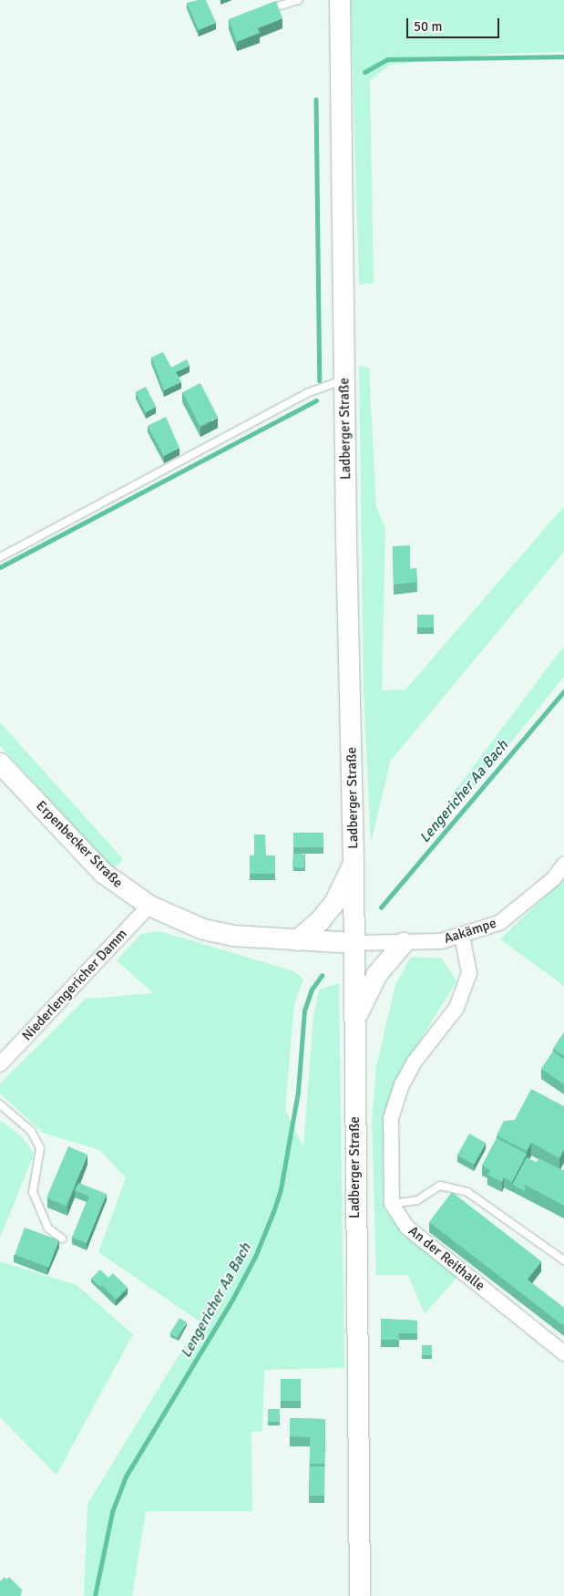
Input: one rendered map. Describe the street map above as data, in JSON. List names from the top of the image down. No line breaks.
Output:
{"streets":{"main road":["Ladberger Straße","Erpenbecker Straße"],"street":["Aakämpe","Niederlengericher Damm","An der Reithalle"]},"crossings":[["Ladberger Straße","Erpenbecker Straße"],["Ladberger Straße","Aakämpe"],["Erpenbecker Straße","Aakämpe"],["Erpenbecker Straße","Niederlengericher Damm"]],"water":["Lengericher Aa Bach"],"scale_bar":"50 m"}
